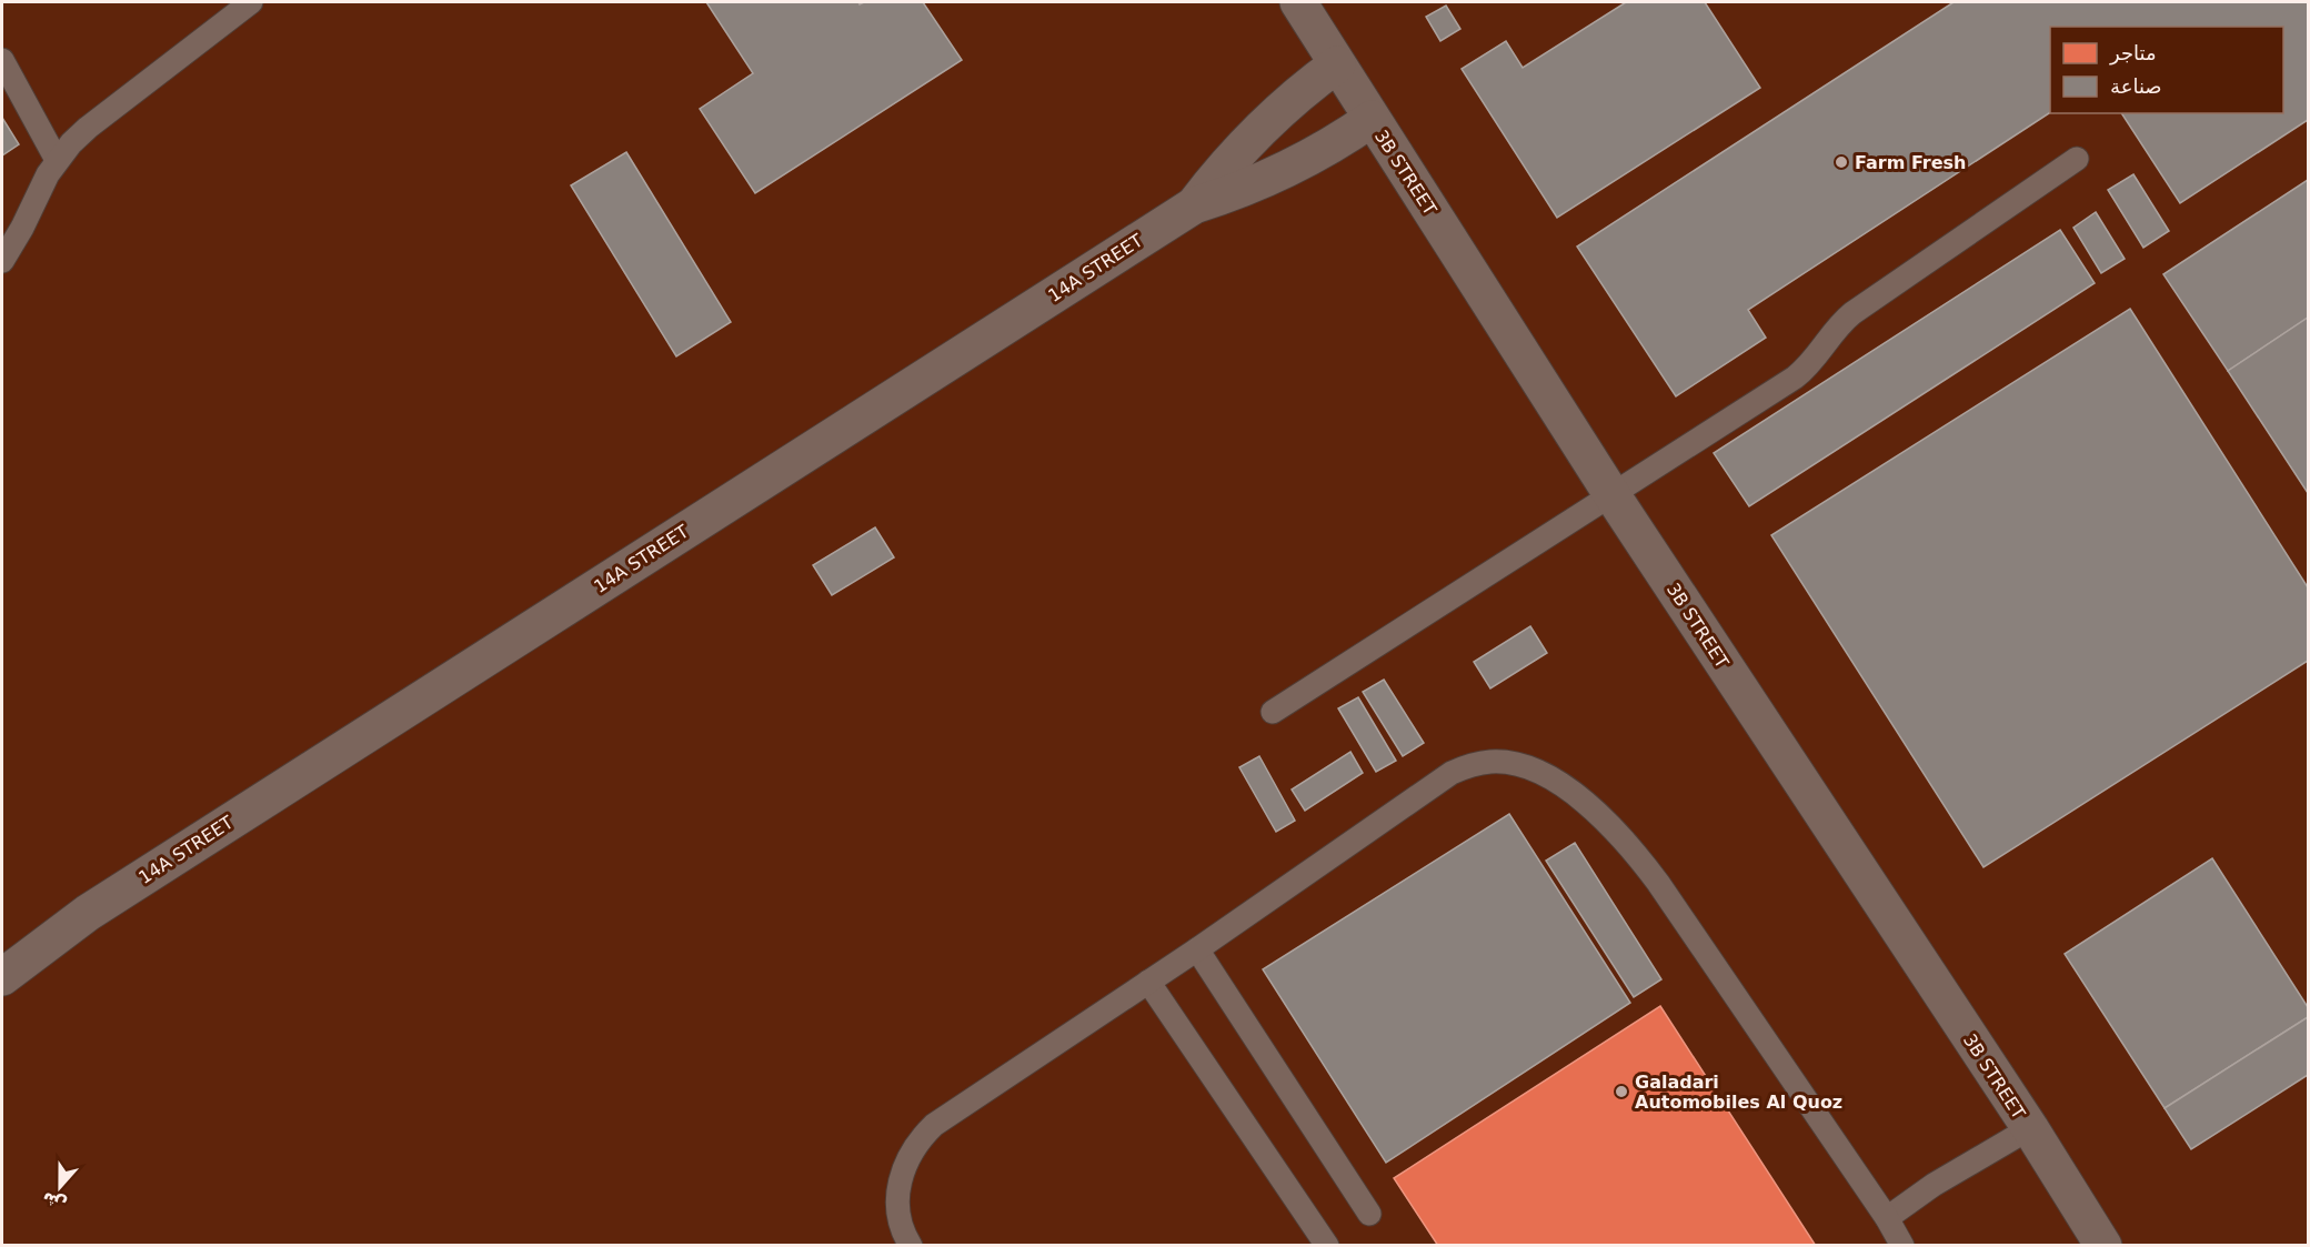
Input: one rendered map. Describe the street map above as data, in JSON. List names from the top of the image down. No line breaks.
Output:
{"streets":{"street":["3B STREET","14A STREET"]},"crossings":[["3B STREET","14A STREET"]],"places":["Farm Fresh","Galadari Automobiles Al Quoz"],"legend":["متاجر","صناعة"],"north":"bottom"}
